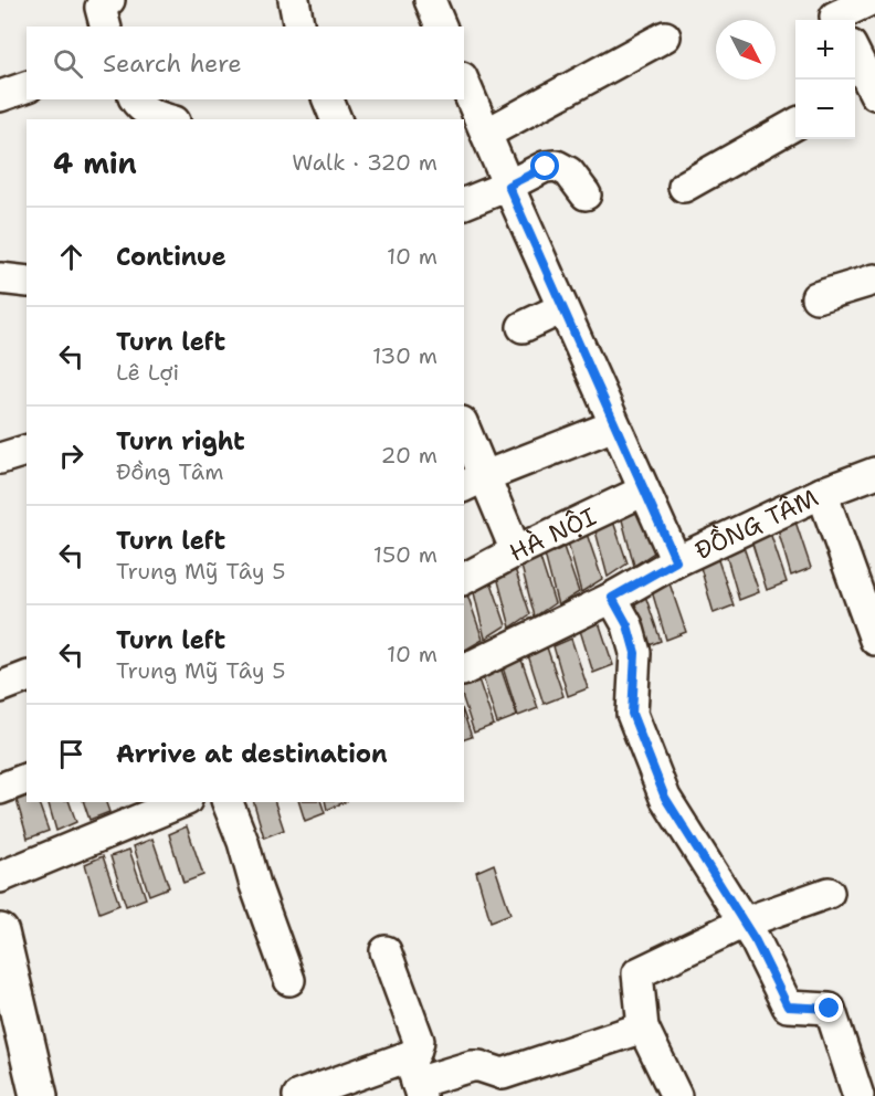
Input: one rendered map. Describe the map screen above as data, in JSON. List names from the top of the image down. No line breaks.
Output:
{"streets":{"street":["ĐỒNG TÂM","HÀ NỘI"]},"north":"bottom right","page":{"map_buttons":["+","−"],"search":"Search here","heading":["4 min","Walk · 320 m"],"list":[["Continue","10 m"],["Turn left","Lê Lợi","130 m"],["Turn right","Đồng Tâm","20 m"],["Turn left","Trung Mỹ Tây 5","150 m"],["Turn left","Trung Mỹ Tây 5","10 m"],"Arrive at destination"]}}
